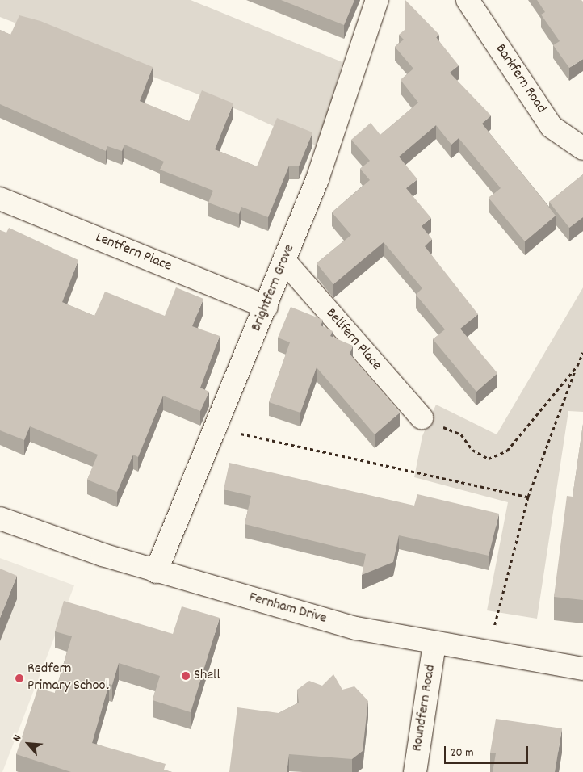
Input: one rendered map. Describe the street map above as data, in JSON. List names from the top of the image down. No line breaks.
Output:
{"streets":{"street":["Barkfern Road","Lentfern Place","Brightfern Grove","Bellfern Place","Fernham Drive","Roundfern Road"]},"crossings":[["Lentfern Place","Brightfern Grove"],["Brightfern Grove","Bellfern Place"],["Brightfern Grove","Fernham Drive"],["Fernham Drive","Roundfern Road"]],"places":["Shell","Redfern Primary School"],"scale_bar":"20 m","north":"top left"}
